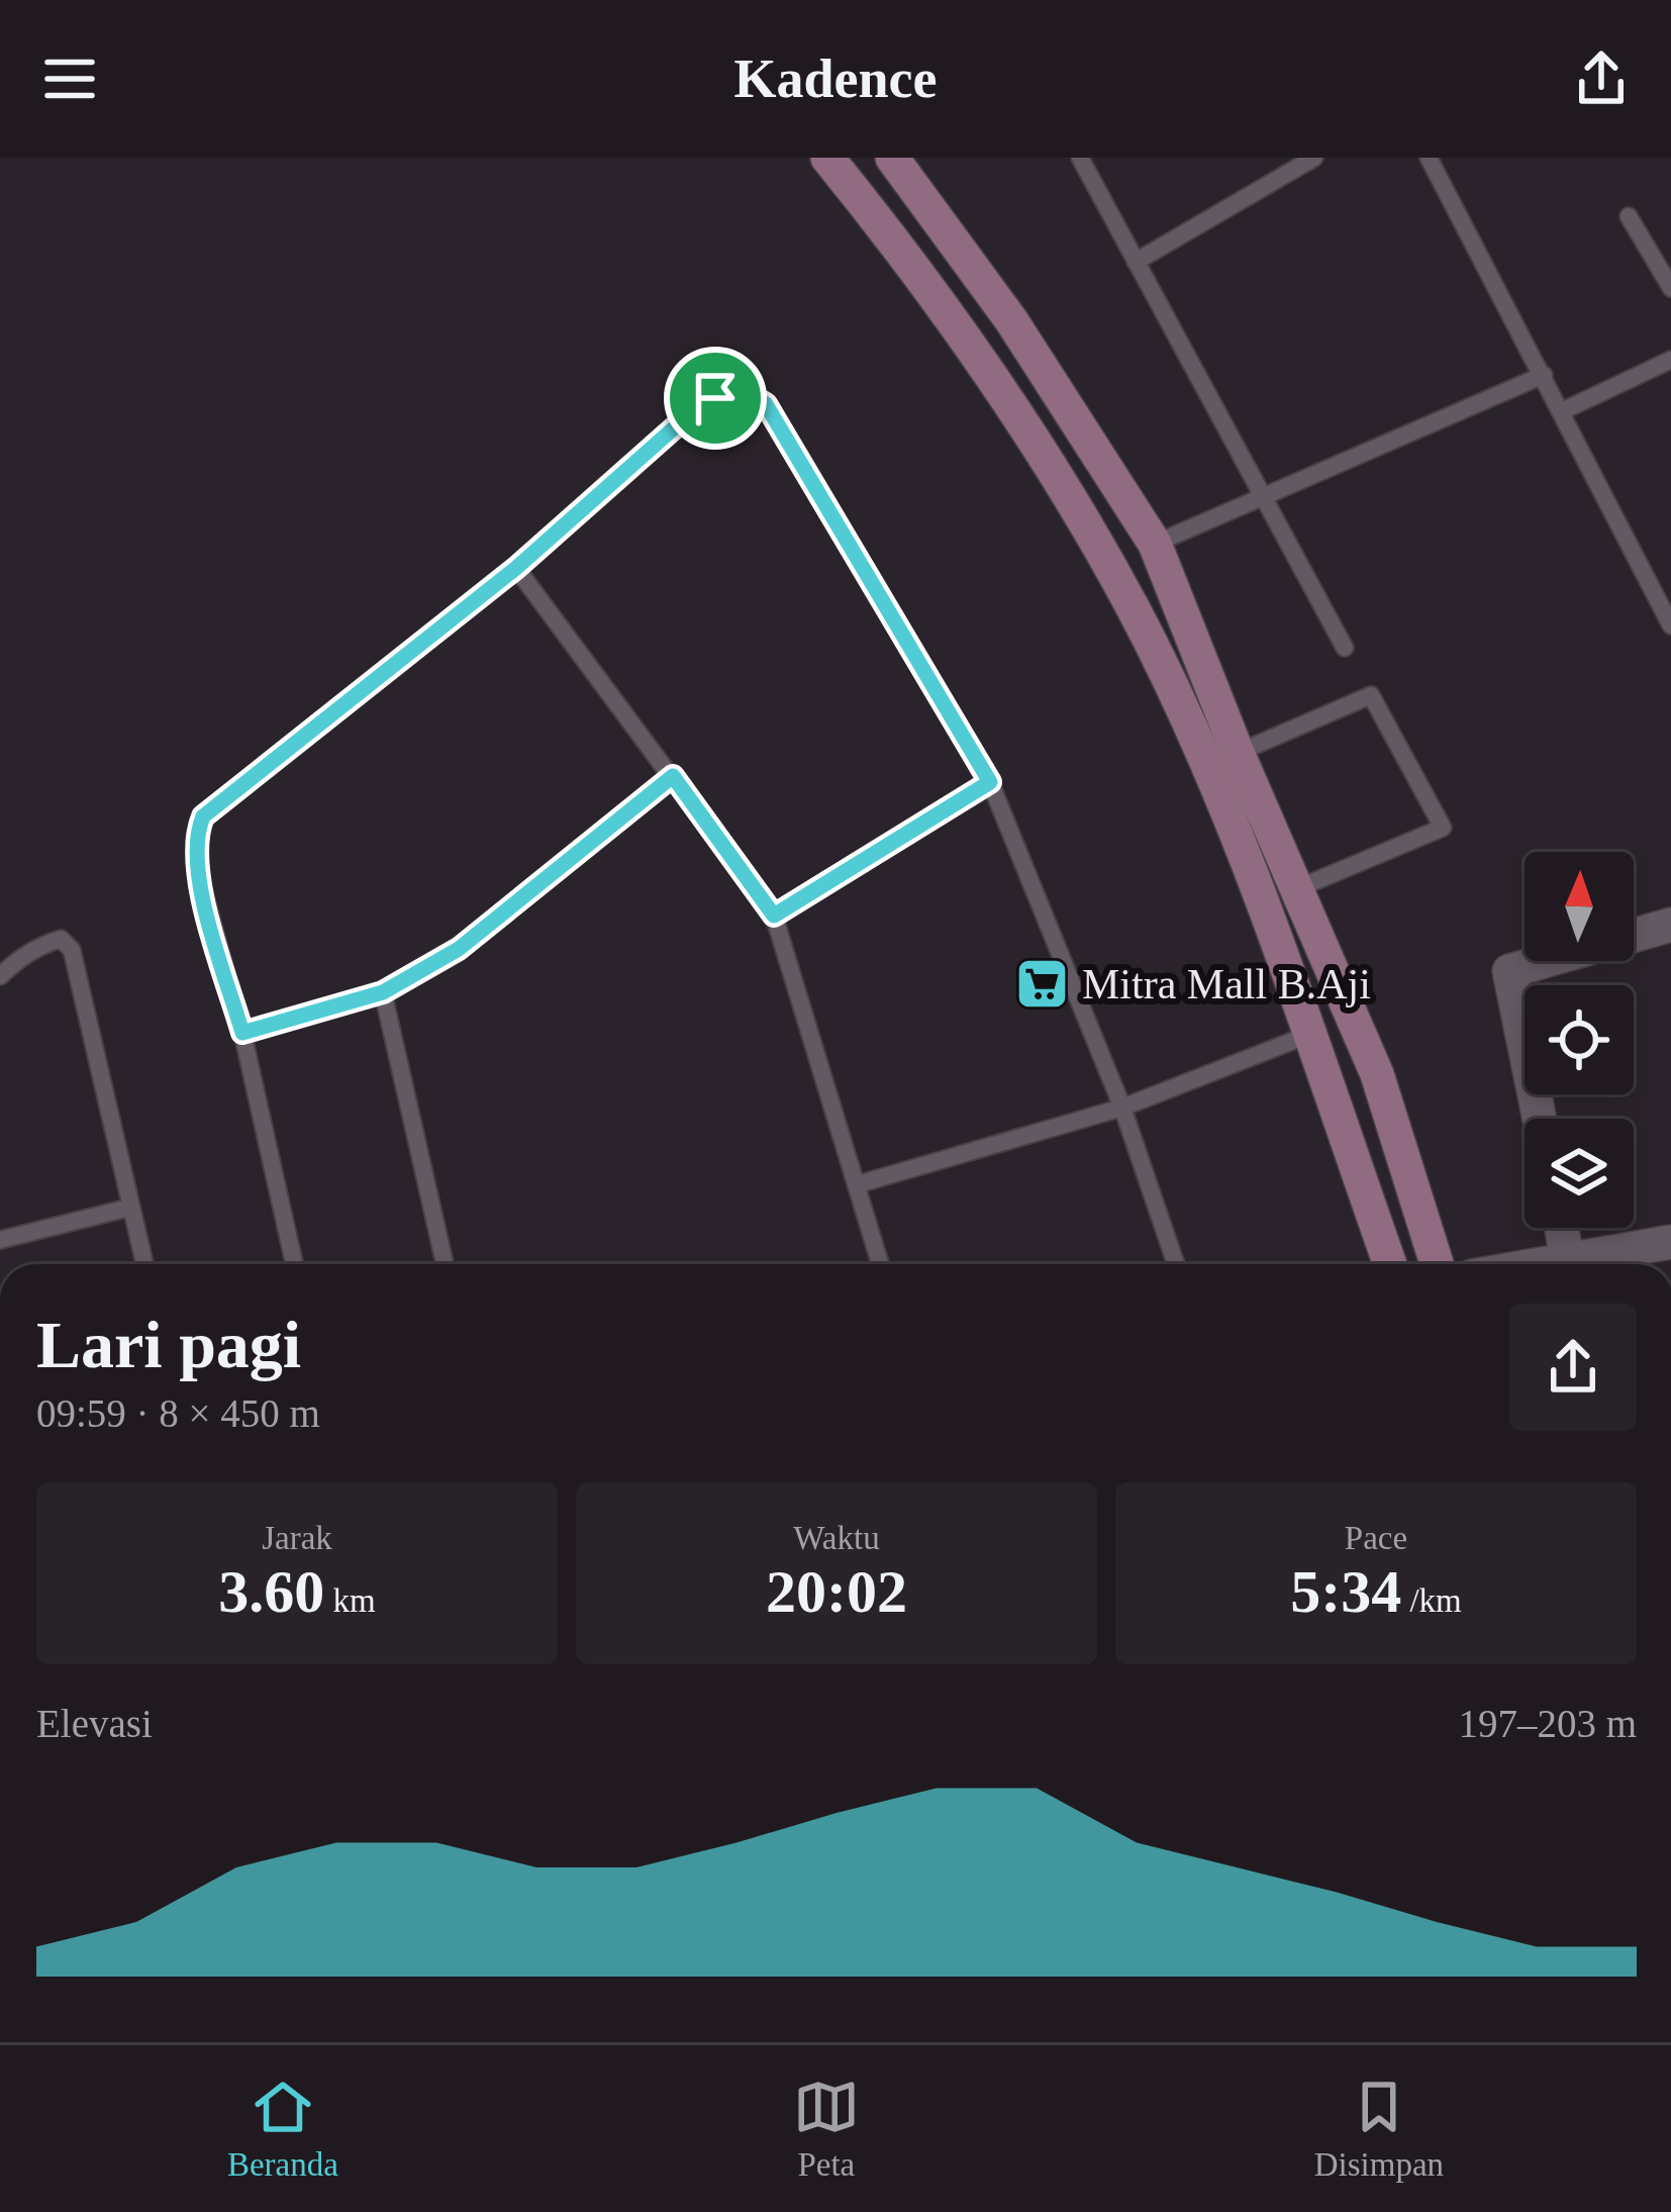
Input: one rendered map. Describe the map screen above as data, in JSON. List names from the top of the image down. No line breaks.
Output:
{"places":{"supermarket":["Mitra Mall B.Aji"]},"north":"top","page":{"header":"Kadence","heading":["Lari pagi","09:59 · 8 × 450 m"],"stats":[["Jarak","3.60 km"],["Waktu","20:02"],["Pace","5:34 /km"]],"chart":["Elevasi","197–203 m"],"tabs":["Beranda","Peta","Disimpan"]}}
